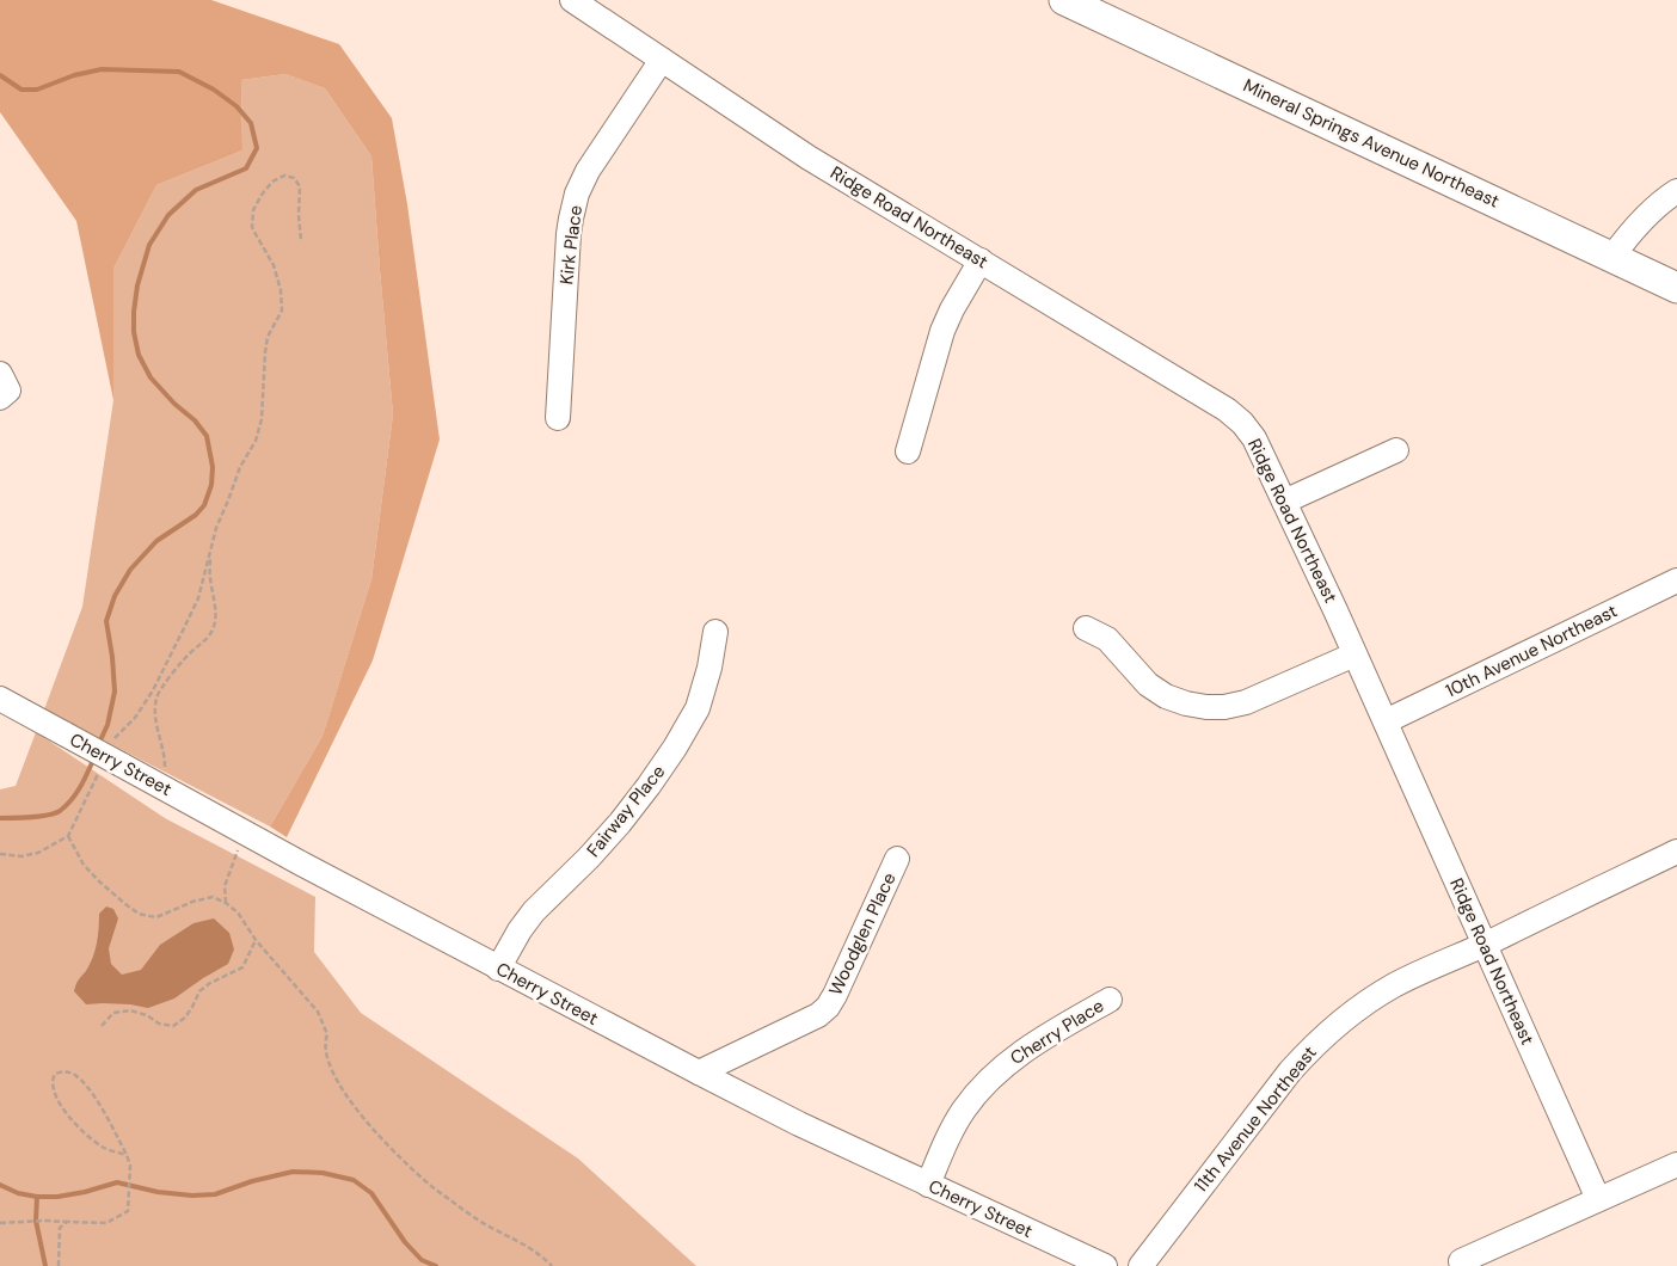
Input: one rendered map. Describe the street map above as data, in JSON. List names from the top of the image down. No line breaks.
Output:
{"streets":{"main road":["Mineral Springs Avenue Northeast"],"street":["Ridge Road Northeast","Kirk Place","10th Avenue Northeast","Cherry Street","Fairway Place","Woodglen Place","Cherry Place","11th Avenue Northeast"]},"crossings":[["Ridge Road Northeast","Kirk Place"],["Ridge Road Northeast","10th Avenue Northeast"],["Ridge Road Northeast","11th Avenue Northeast"],["Cherry Street","Fairway Place"],["Cherry Street","Woodglen Place"],["Cherry Street","Cherry Place"]]}
